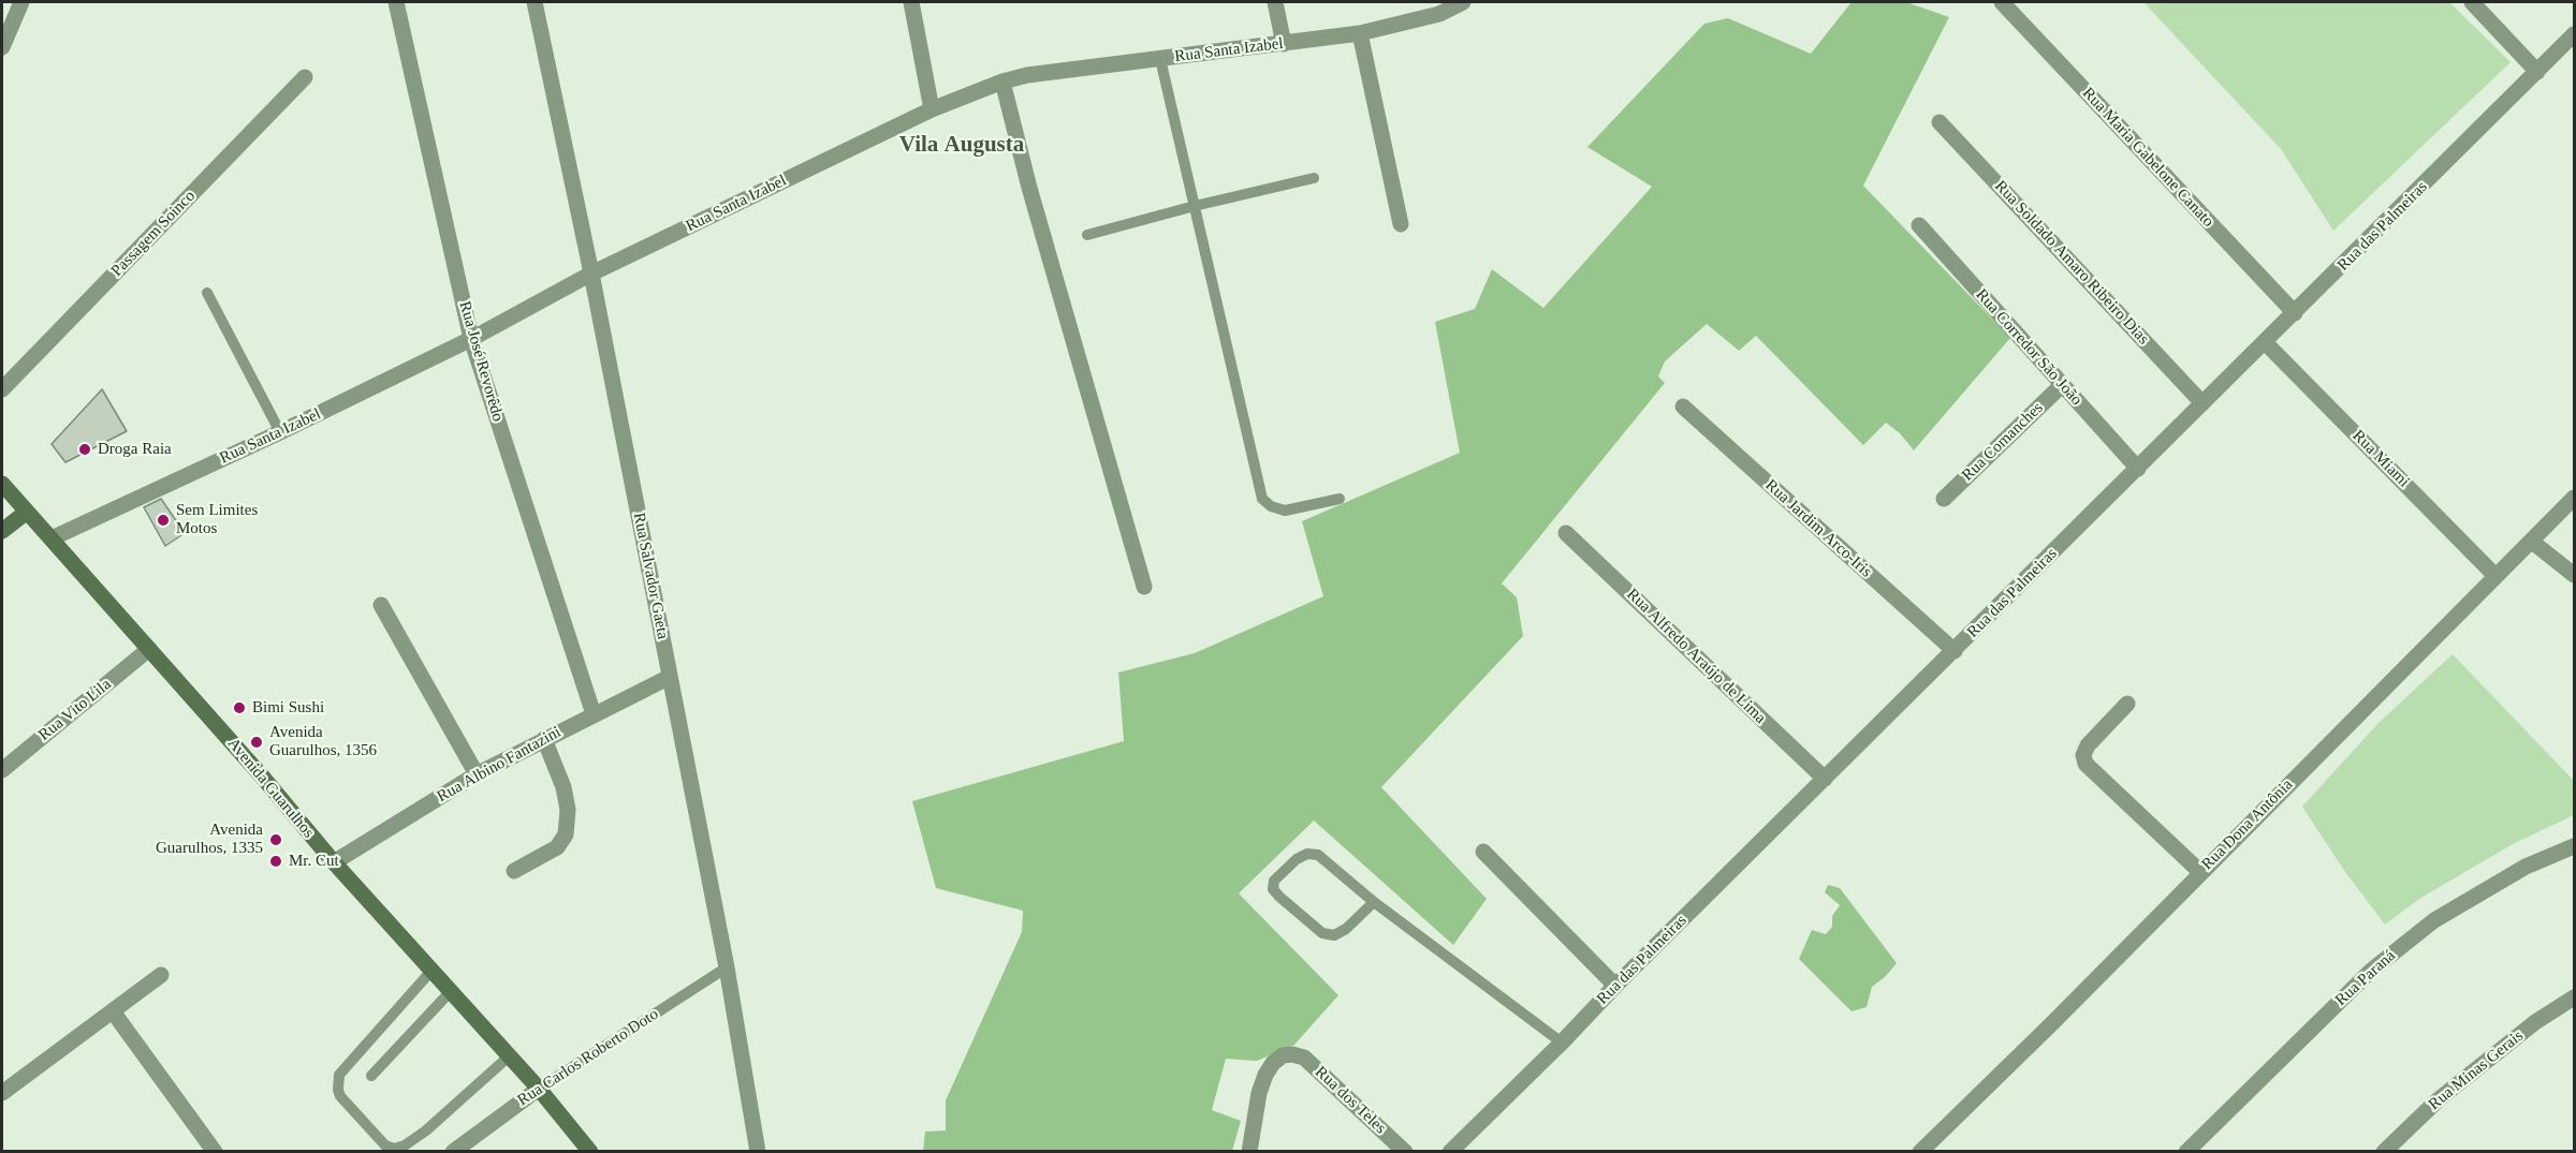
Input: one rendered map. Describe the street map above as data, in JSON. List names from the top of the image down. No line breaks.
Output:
{"streets":{"main road":["Avenida Guarulhos"],"street":["Rua Santa Izabel","Rua Maria Gabelone Canato","Rua das Palmeiras","Passagem Soinco","Rua Soldado Amaro Ribeiro Dias","Rua Corredor São João","Rua José Revorêdo","Rua Comanches","Rua Miami","Rua Jardim Arco-Iris","Rua Salvador Gaeta","Rua Alfredo Araújo de Lima","Rua Vito Lila","Rua Albino Fantazini","Rua Dona Antônia","Rua Paraná","Rua Carlos Roberto Doto","Rua Minas Gerais","Rua dos Teles"]},"crossings":[["Rua Santa Izabel","Rua José Revorêdo"],["Rua Santa Izabel","Rua Salvador Gaeta"],["Rua Santa Izabel","Avenida Guarulhos"],["Rua Maria Gabelone Canato","Rua das Palmeiras"],["Rua das Palmeiras","Rua Soldado Amaro Ribeiro Dias"],["Rua das Palmeiras","Rua Corredor São João"],["Rua das Palmeiras","Rua Miami"],["Rua das Palmeiras","Rua Jardim Arco-Iris"],["Rua das Palmeiras","Rua Alfredo Araújo de Lima"],["Rua Corredor São João","Rua Comanches"],["Rua José Revorêdo","Rua Albino Fantazini"],["Rua Miami","Rua Dona Antônia"],["Rua Salvador Gaeta","Rua Albino Fantazini"],["Rua Salvador Gaeta","Rua Carlos Roberto Doto"],["Rua Vito Lila","Avenida Guarulhos"],["Rua Albino Fantazini","Avenida Guarulhos"],["Avenida Guarulhos","Rua Carlos Roberto Doto"]],"districts":["Vila Augusta"],"places":["Droga Raia","Sem Limites Motos","Bimi Sushi","Avenida Guarulhos, 1356","Avenida Guarulhos, 1335","Mr. Cut"]}
